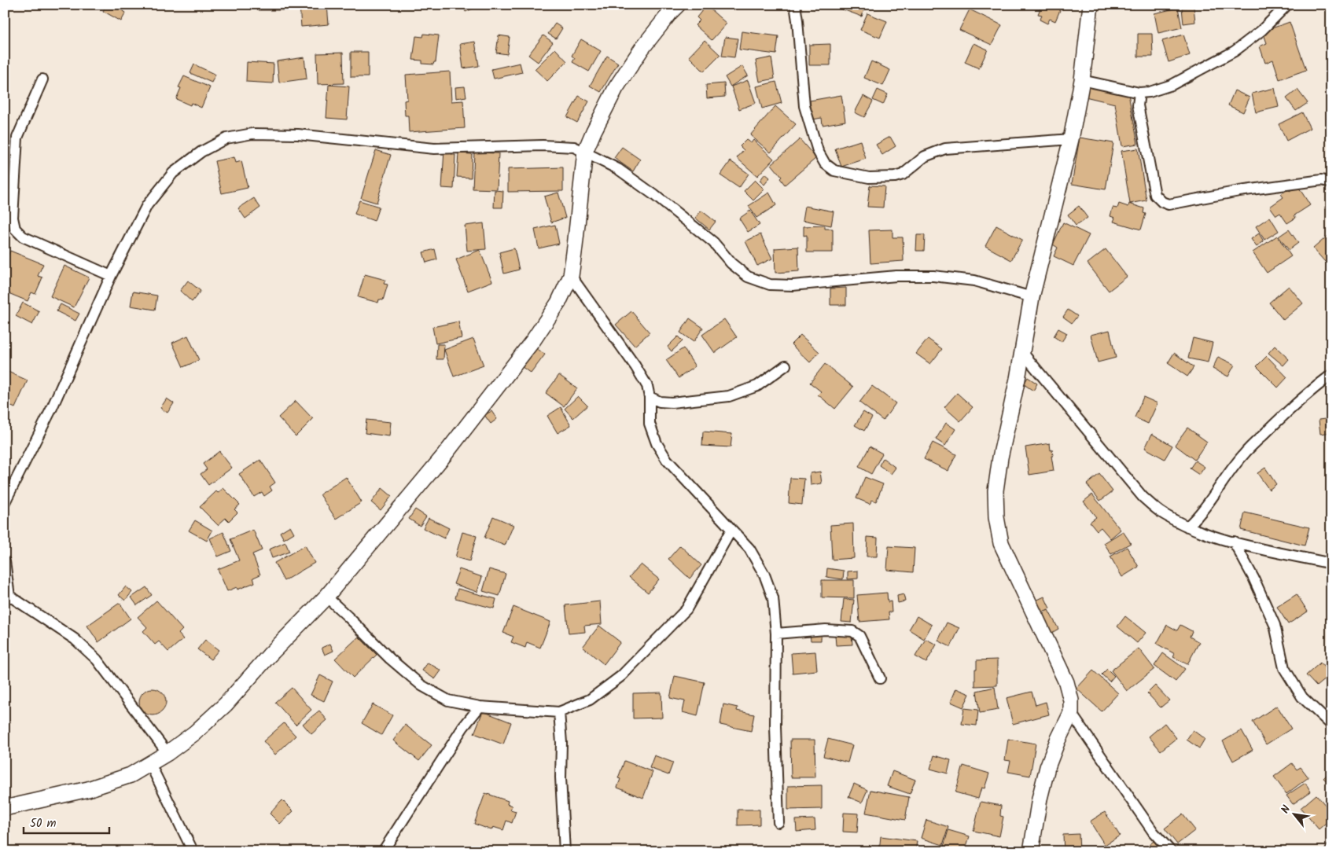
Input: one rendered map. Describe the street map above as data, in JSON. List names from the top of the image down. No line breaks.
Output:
{"scale_bar":"50 m","north":"top left"}
